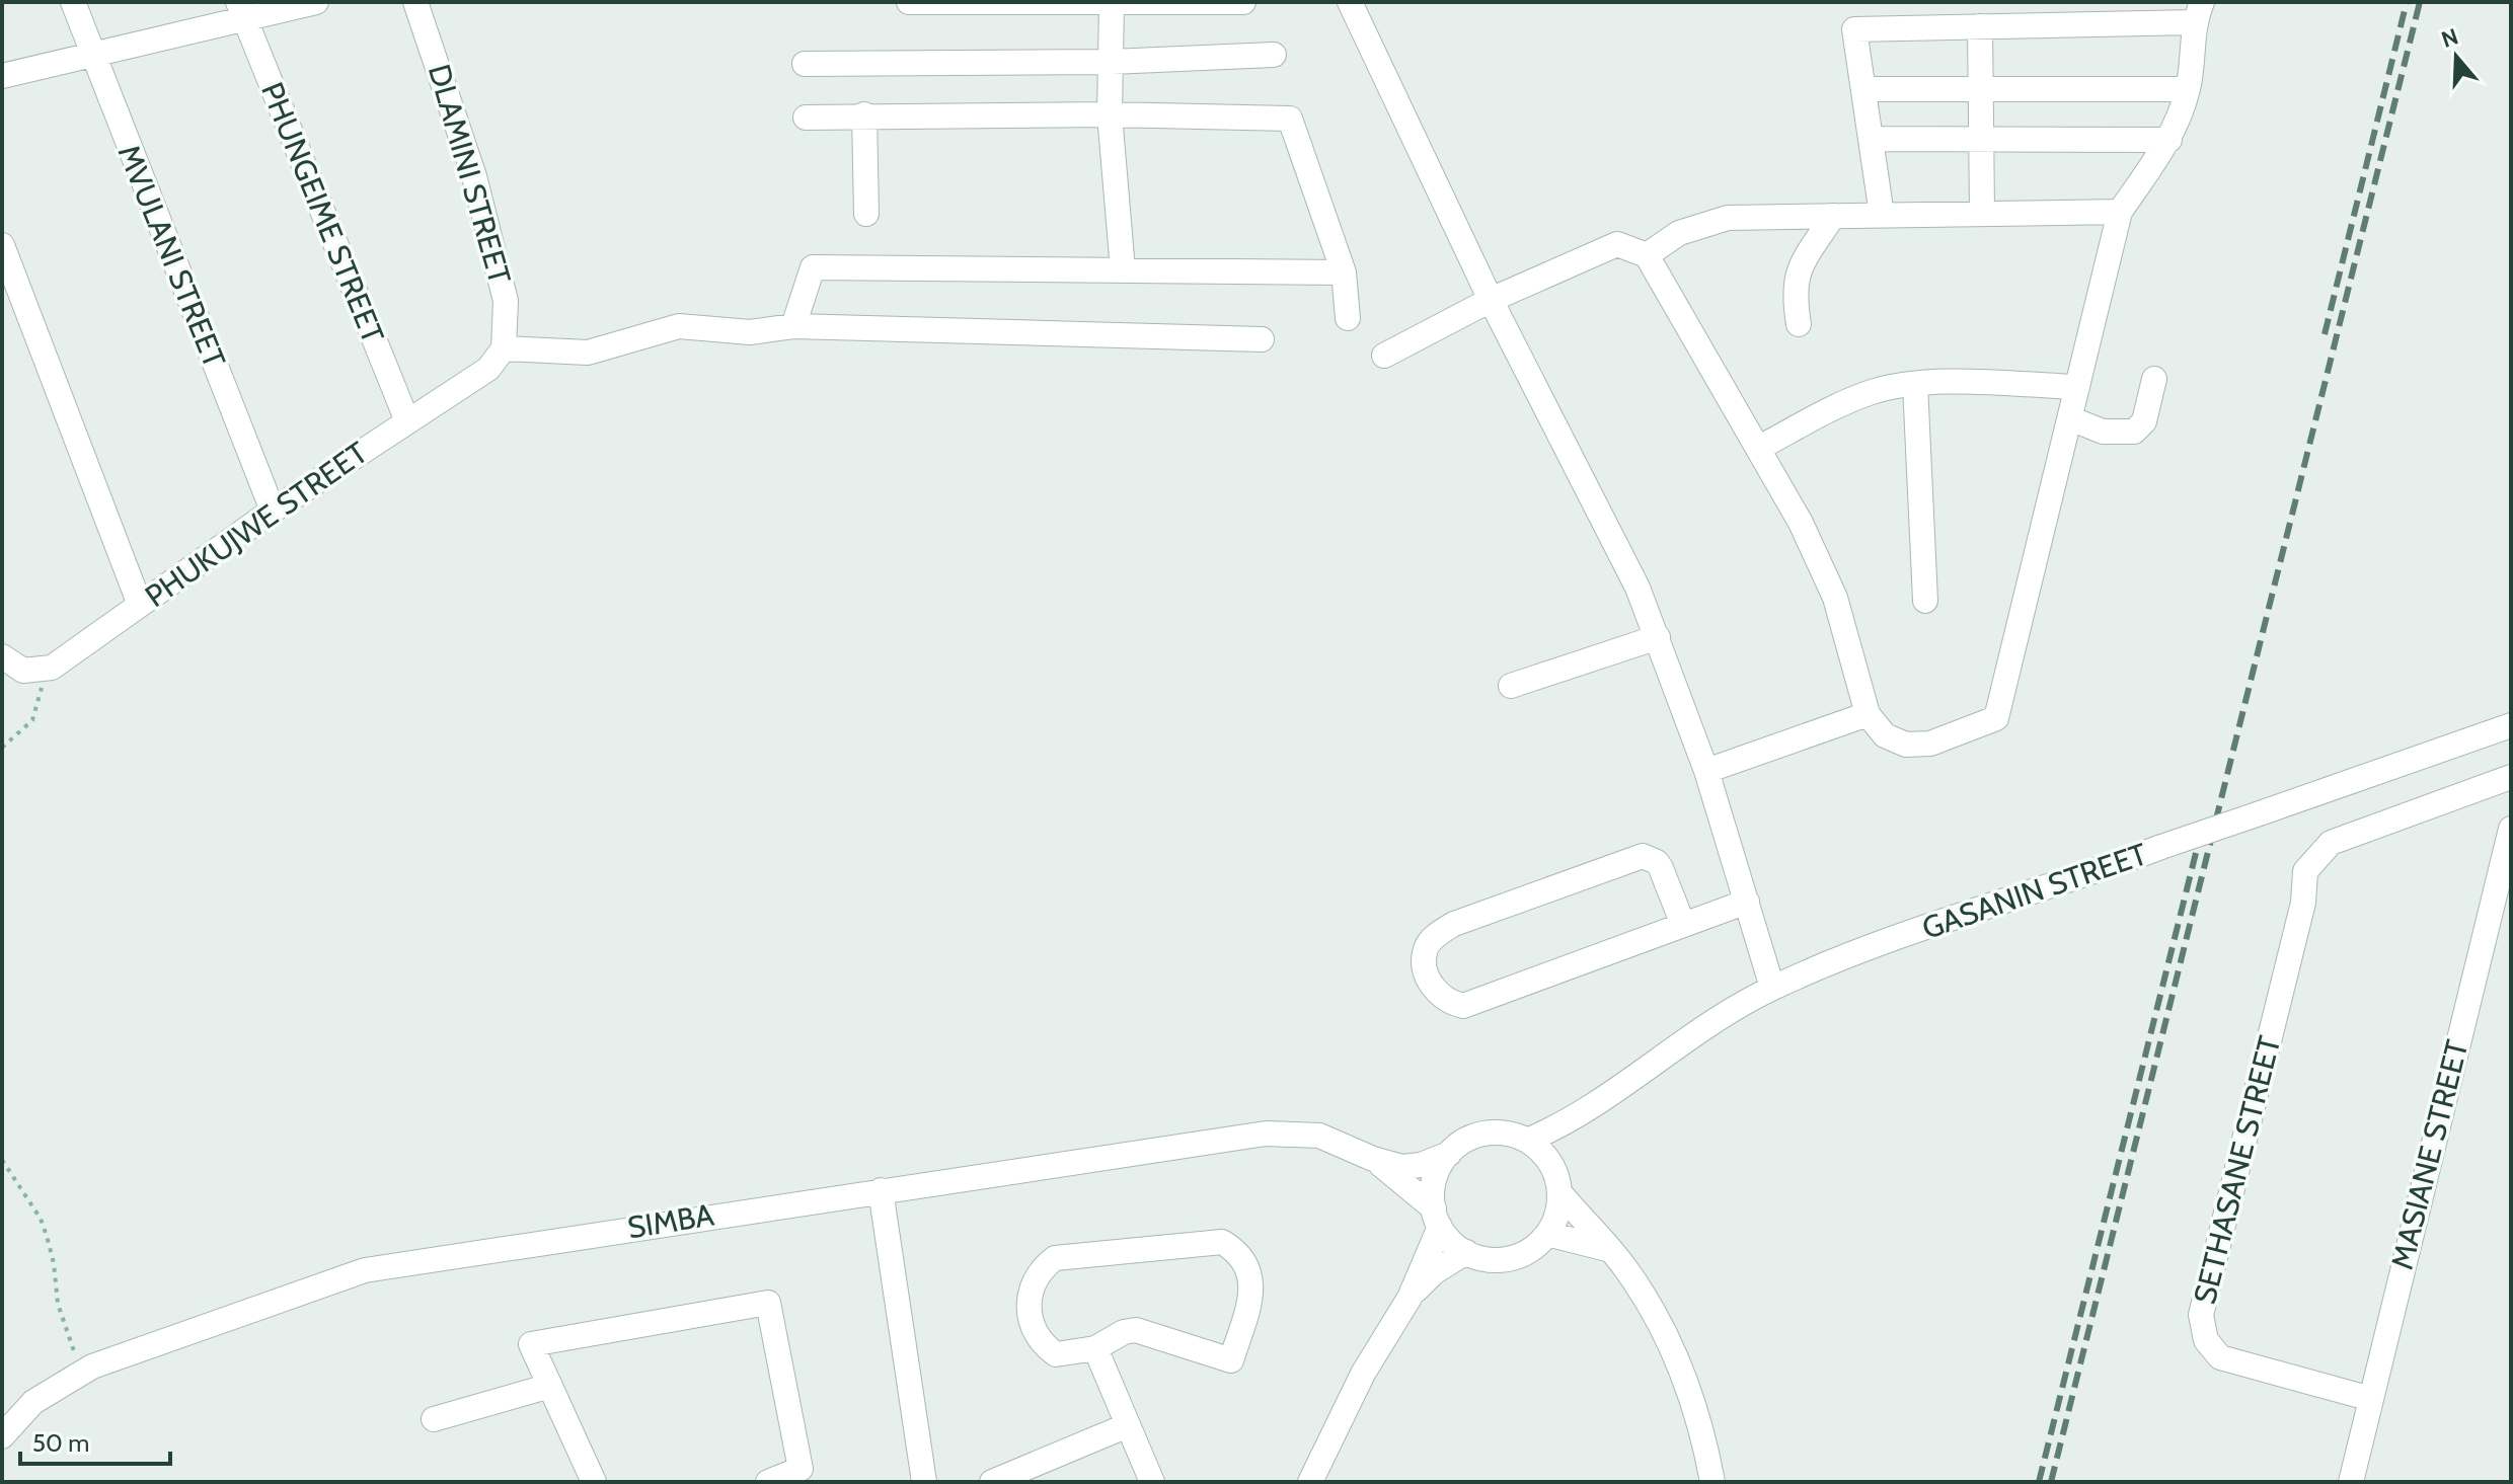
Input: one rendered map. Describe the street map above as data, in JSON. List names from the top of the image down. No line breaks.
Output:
{"streets":{"street":["DLAMINI STREET","PHUNGEIME STREET","MVULANI STREET","PHUKUJWE STREET","GASANIN STREET","MASIANE STREET","SETHASANE STREET","SIMBA"]},"crossings":[["DLAMINI STREET","PHUKUJWE STREET"],["PHUNGEIME STREET","PHUKUJWE STREET"],["MVULANI STREET","PHUKUJWE STREET"],["MASIANE STREET","SETHASANE STREET"]],"scale_bar":"50 m","north":"top"}
